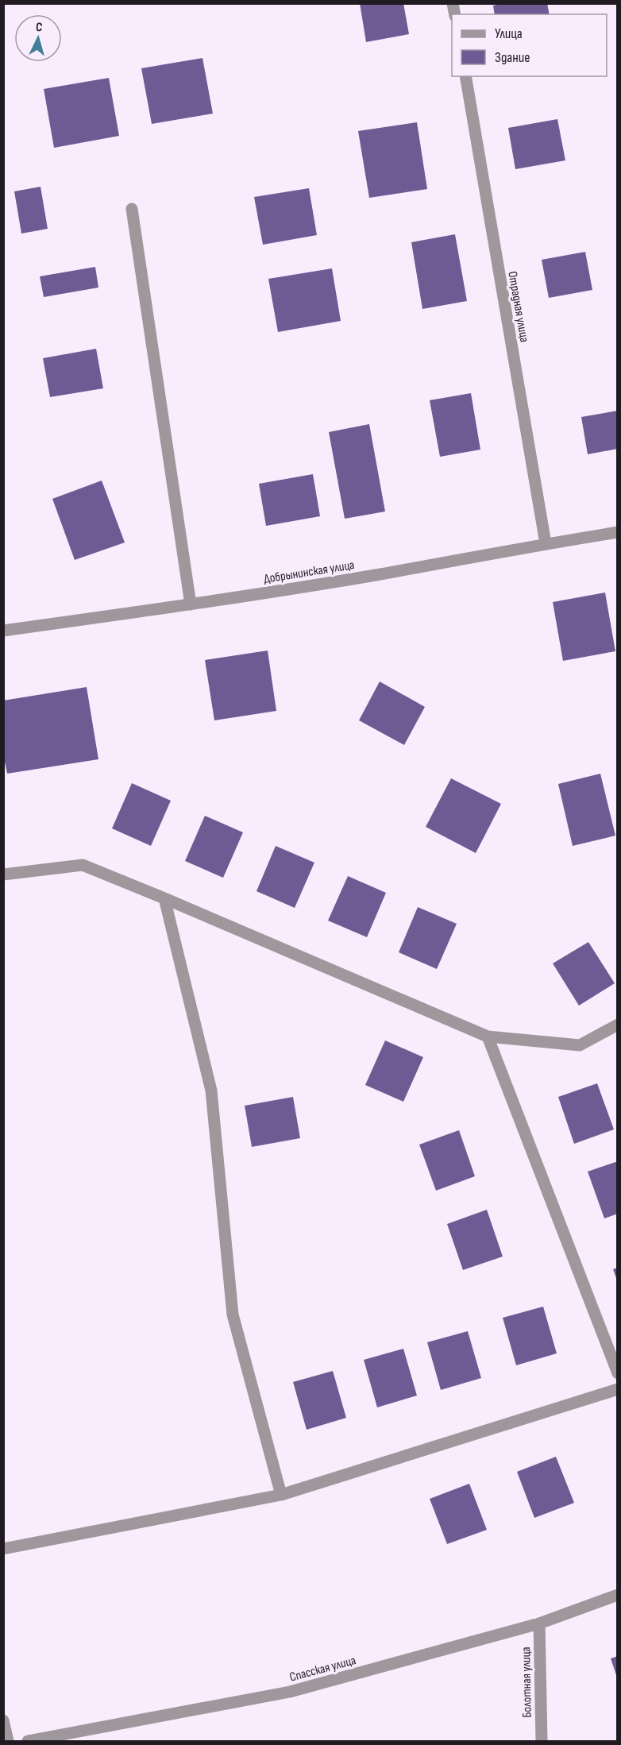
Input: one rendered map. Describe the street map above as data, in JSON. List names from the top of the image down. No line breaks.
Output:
{"streets":{"street":["Отрадная улица","Добрынинская улица","Спасская улица","Болотная улица"]},"crossings":[["Отрадная улица","Добрынинская улица"],["Спасская улица","Болотная улица"]],"legend":["Улица","Здание"],"north":"top"}
